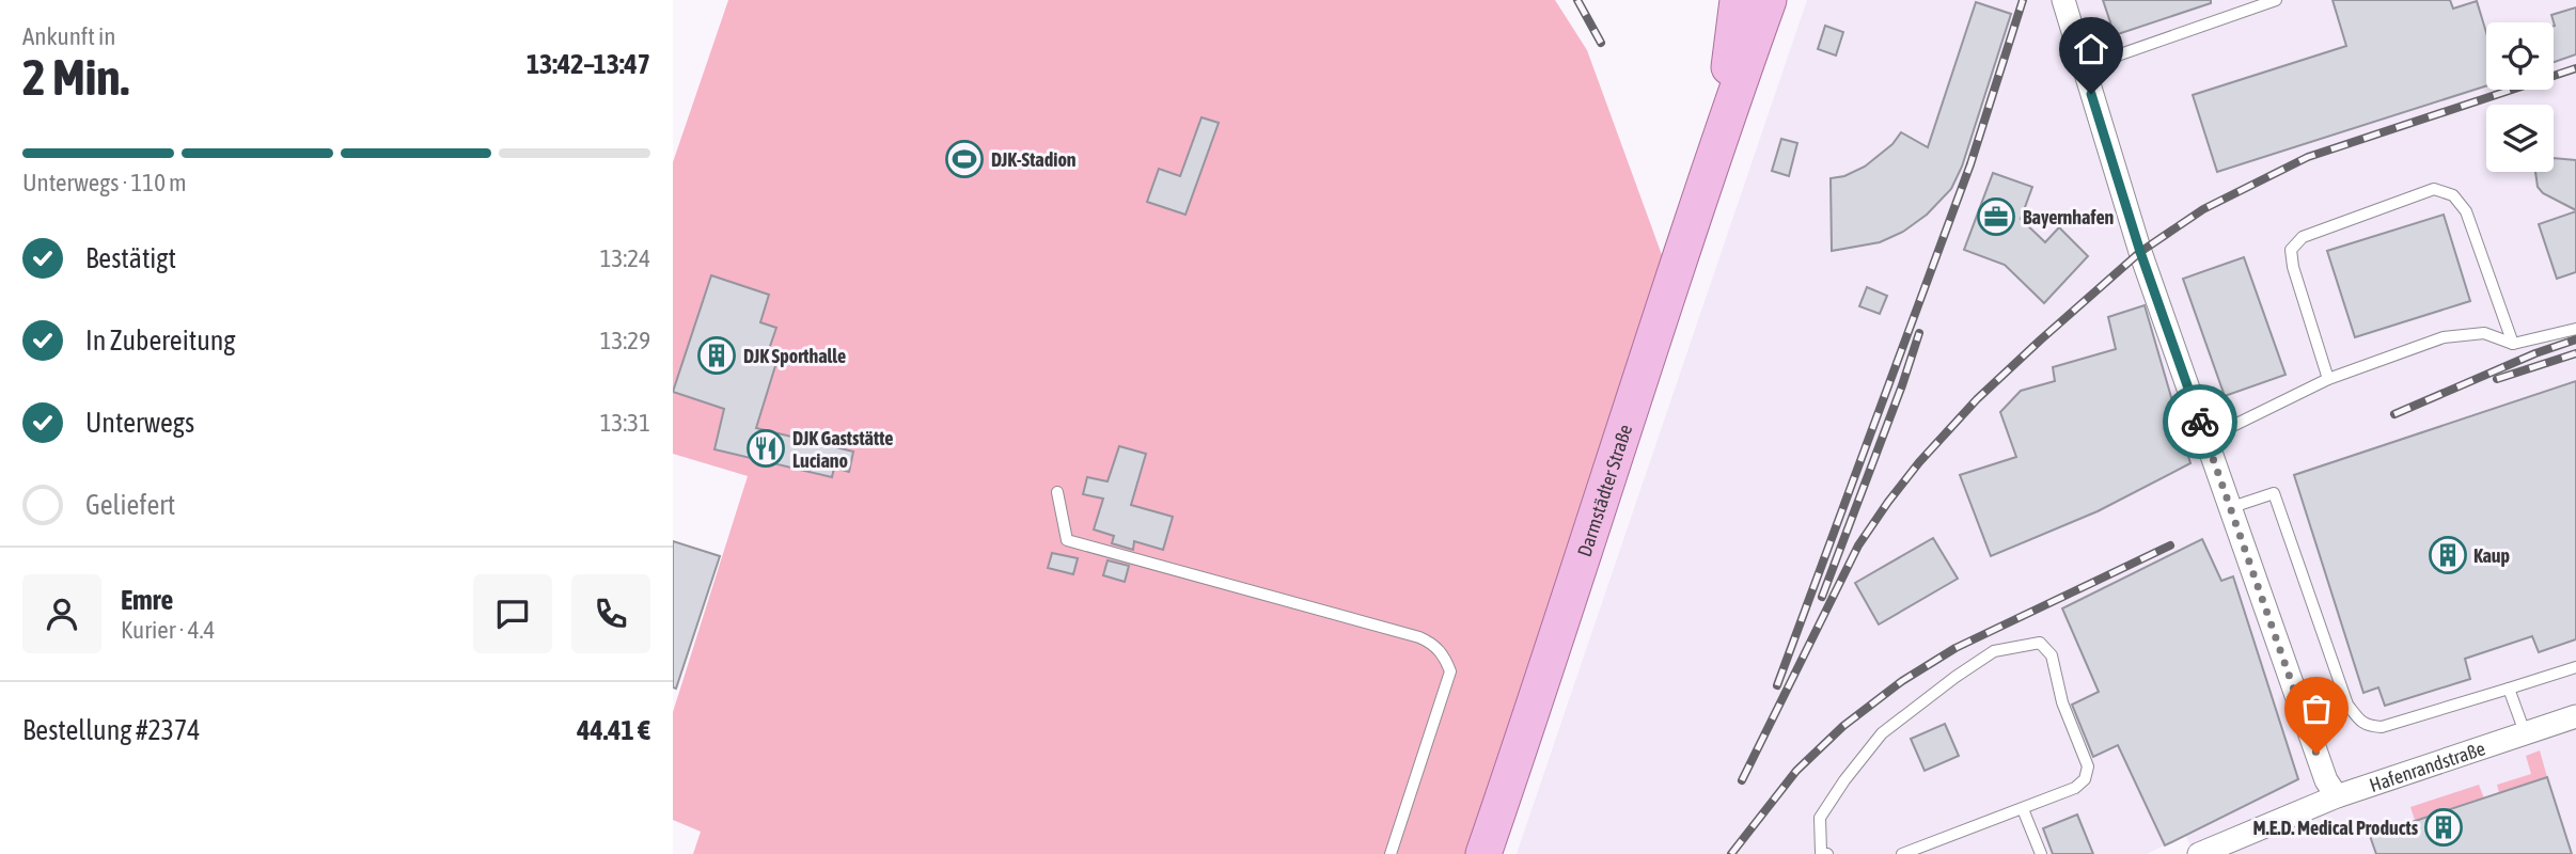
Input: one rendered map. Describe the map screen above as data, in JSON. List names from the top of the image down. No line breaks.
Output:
{"streets":{"main road":["Darmstädter Straße"],"street":["Hafenrandstraße"]},"places":{"sports":["DJK-Stadion"],"office":["Bayernhafen"],"building":["DJK Sporthalle","Kaup","M.E.D. Medical Products"],"restaurant":["DJK Gaststätte Luciano"]},"page":{"heading":["2 Min.","Ankunft in","13:42–13:47"],"panel":["Emre","Kurier · 4.4","Bestellung #2374","44.41 €"],"bar":"Unterwegs · 110 m","list":[["Bestätigt","13:24"],["In Zubereitung","13:29"],["Unterwegs","13:31"],"Geliefert"]}}
